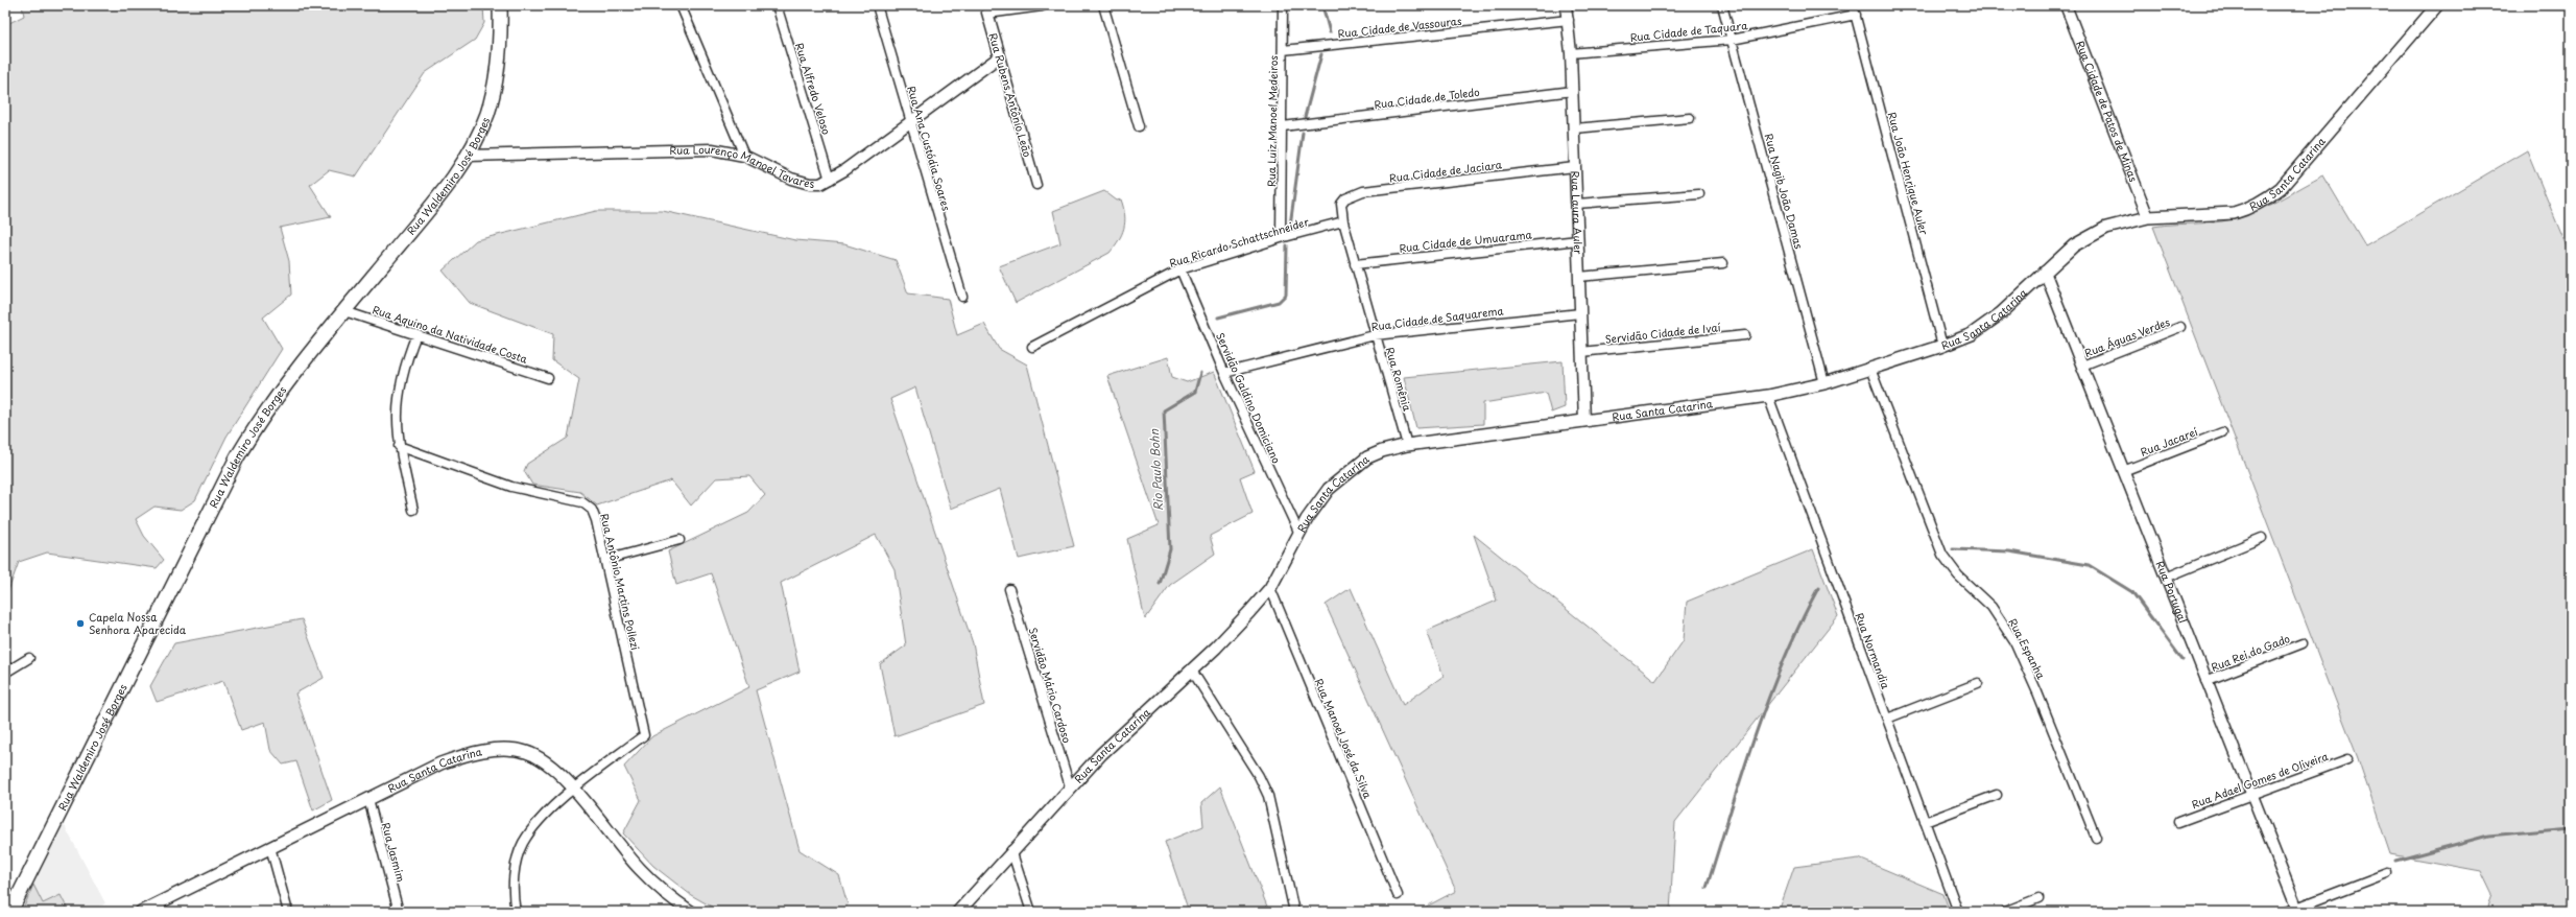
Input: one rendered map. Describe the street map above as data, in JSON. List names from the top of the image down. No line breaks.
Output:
{"streets":{"main road":["Rua Santa Catarina","Rua Waldemiro José Borges"],"street":["Rua Cidade de Vassouras","Rua Cidade de Taquara","Rua Alfredo Veloso","Rua Rubens Antônio Leão","Rua Cidade de Toledo","Rua Cidade de Patos de Minas","Rua Luiz Manoel Medeiros","Rua Ana Custódia Soares","Rua Lourenço Manoel Tavares","Rua Cidade de Jaciara","Rua João Henrique Auler","Rua Nagib João Damas","Rua Laura Auler","Rua Cidade de Umuarama","Rua Ricardo Schattschneider","Rua Cidade de Saquarema","Servidão Cidade de Ivaí","Rua Aquino da Natividade Costa","Rua Águas Verdes","Rua Romênia","Servidão Galdino Domiciano","Rua Jacareí","Rua Antônio Martins Pollezi","Rua Portugal","Rua Espanha","Rua Normandia","Rua Rei do Gado","Servidão Mário Cardoso","Rua Manoel José da Silva","Rua Adael Gomes de Oliveira","Rua Jasmim"]},"crossings":[["Rua Cidade de Vassouras","Rua Luiz Manoel Medeiros"],["Rua Cidade de Vassouras","Rua Laura Auler"],["Rua Cidade de Taquara","Rua João Henrique Auler"],["Rua Cidade de Taquara","Rua Nagib João Damas"],["Rua Cidade de Taquara","Rua Laura Auler"],["Rua Alfredo Veloso","Rua Lourenço Manoel Tavares"],["Rua Rubens Antônio Leão","Rua Lourenço Manoel Tavares"],["Rua Cidade de Toledo","Rua Luiz Manoel Medeiros"],["Rua Cidade de Toledo","Rua Laura Auler"],["Rua Cidade de Patos de Minas","Rua Santa Catarina"],["Rua Luiz Manoel Medeiros","Rua Ricardo Schattschneider"],["Rua Ana Custódia Soares","Rua Lourenço Manoel Tavares"],["Rua Lourenço Manoel Tavares","Rua Waldemiro José Borges"],["Rua Cidade de Jaciara","Rua Laura Auler"],["Rua Cidade de Jaciara","Rua Ricardo Schattschneider"],["Rua Cidade de Jaciara","Rua Romênia"],["Rua Santa Catarina","Rua João Henrique Auler"],["Rua Santa Catarina","Rua Nagib João Damas"],["Rua Santa Catarina","Rua Laura Auler"],["Rua Santa Catarina","Rua Romênia"],["Rua Santa Catarina","Servidão Galdino Domiciano"],["Rua Santa Catarina","Rua Antônio Martins Pollezi"],["Rua Santa Catarina","Rua Portugal"],["Rua Santa Catarina","Rua Espanha"],["Rua Santa Catarina","Rua Normandia"],["Rua Santa Catarina","Servidão Mário Cardoso"],["Rua Santa Catarina","Rua Manoel José da Silva"],["Rua Santa Catarina","Rua Jasmim"],["Rua Waldemiro José Borges","Rua Aquino da Natividade Costa"],["Rua Laura Auler","Rua Cidade de Umuarama"],["Rua Laura Auler","Rua Cidade de Saquarema"],["Rua Laura Auler","Servidão Cidade de Ivaí"],["Rua Cidade de Umuarama","Rua Romênia"],["Rua Ricardo Schattschneider","Rua Romênia"],["Rua Ricardo Schattschneider","Servidão Galdino Domiciano"],["Rua Cidade de Saquarema","Rua Romênia"],["Rua Cidade de Saquarema","Servidão Galdino Domiciano"],["Rua Águas Verdes","Rua Portugal"],["Rua Jacareí","Rua Portugal"],["Rua Portugal","Rua Rei do Gado"],["Rua Portugal","Rua Adael Gomes de Oliveira"]],"water":["Rio Paulo Bohn"],"places":["Capela Nossa Senhora Aparecida"]}
